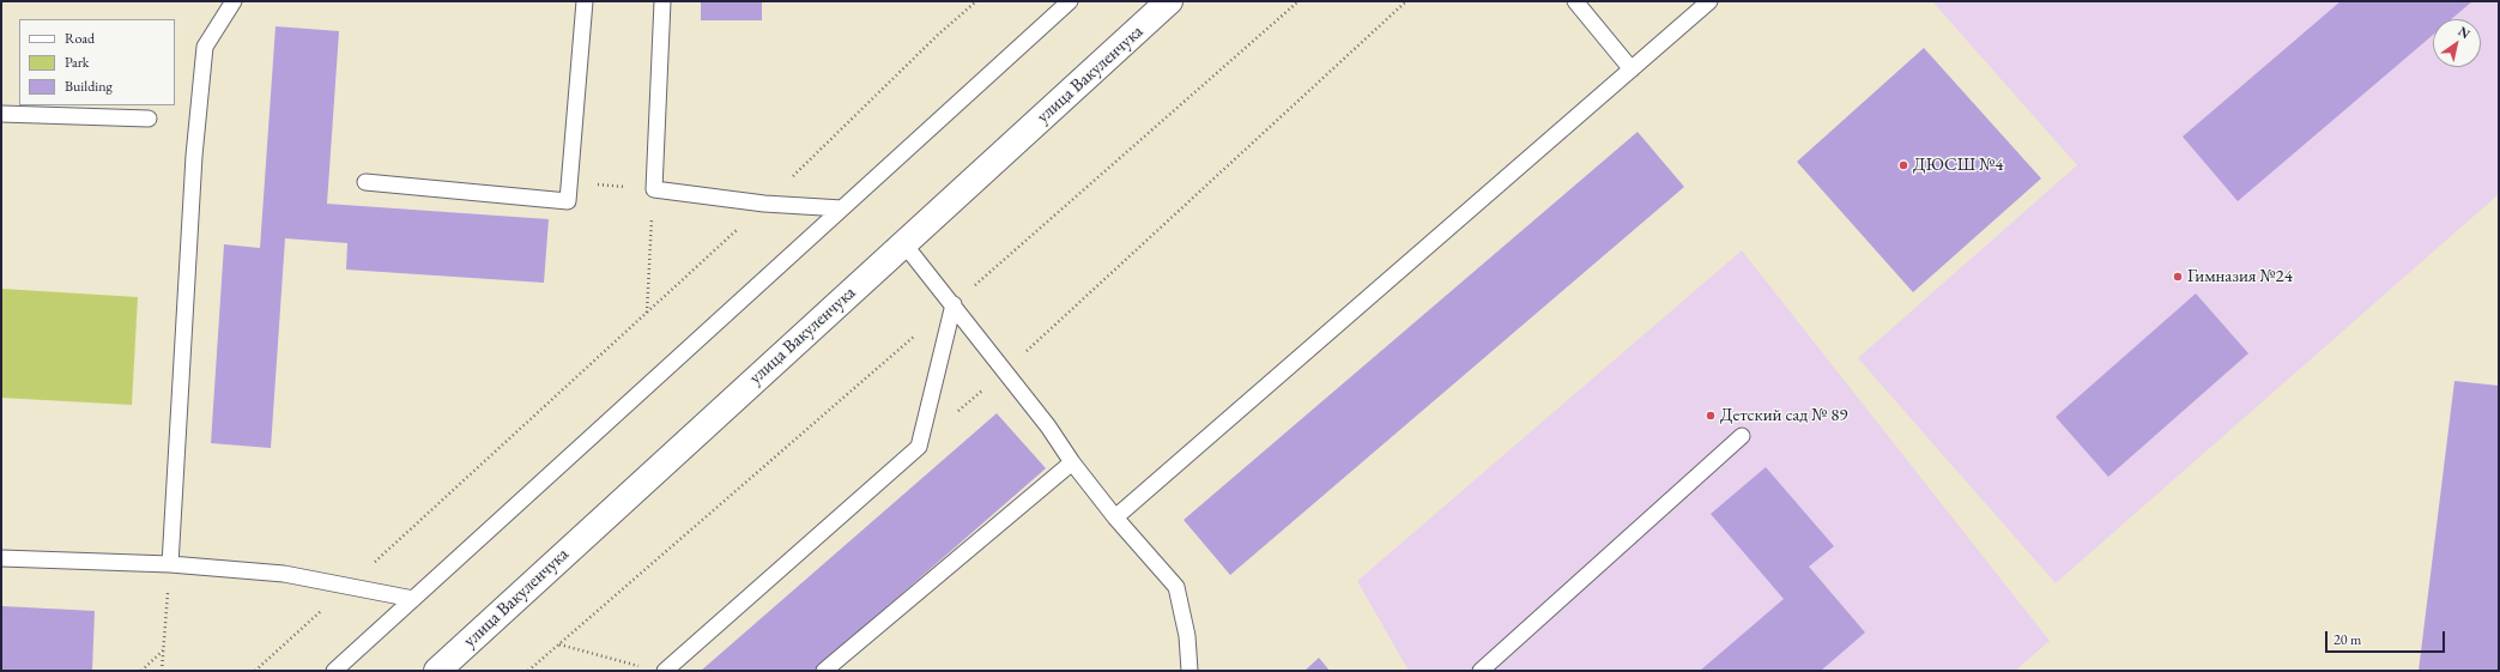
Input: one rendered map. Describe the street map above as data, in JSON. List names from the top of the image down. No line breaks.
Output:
{"streets":{"main road":["улица Вакуленчука"]},"places":["ДЮСШ №4","Гимназия №24","Детский сад № 89"],"legend":["Road","Park","Building"],"scale_bar":"20 m","north":"top right"}
